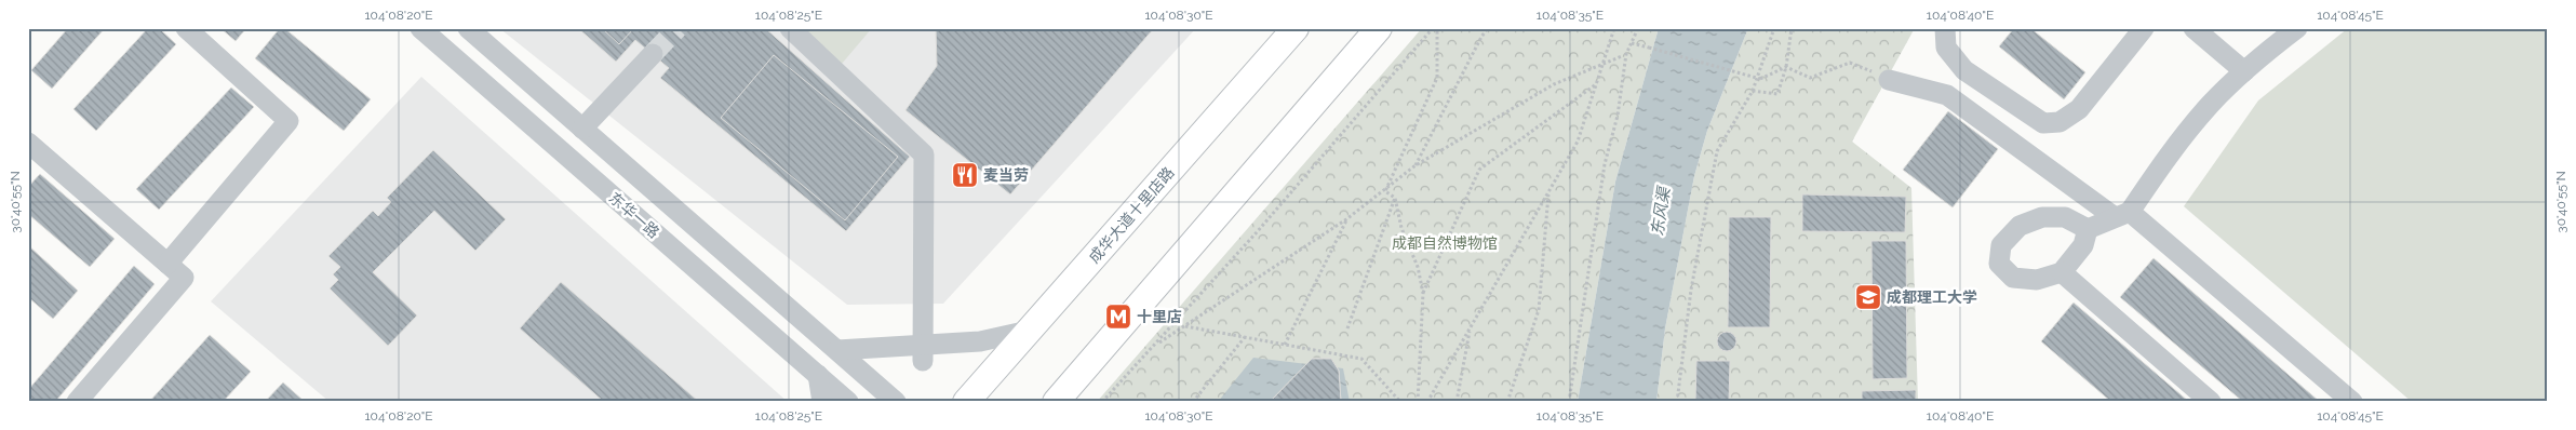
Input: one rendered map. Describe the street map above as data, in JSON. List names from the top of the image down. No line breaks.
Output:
{"streets":{"main road":["成华大道十里店路"],"street":["东华一路"]},"water":["东风渠"],"parks":["成都自然博物馆"],"places":{"restaurant":["麦当劳"],"school or university":["成都理工大学"],"metro station":["十里店"]},"coordinates":["104°08'20\"E","104°08'25\"E","104°08'30\"E","104°08'35\"E","104°08'40\"E","104°08'45\"E","30°40'55\"N"]}
